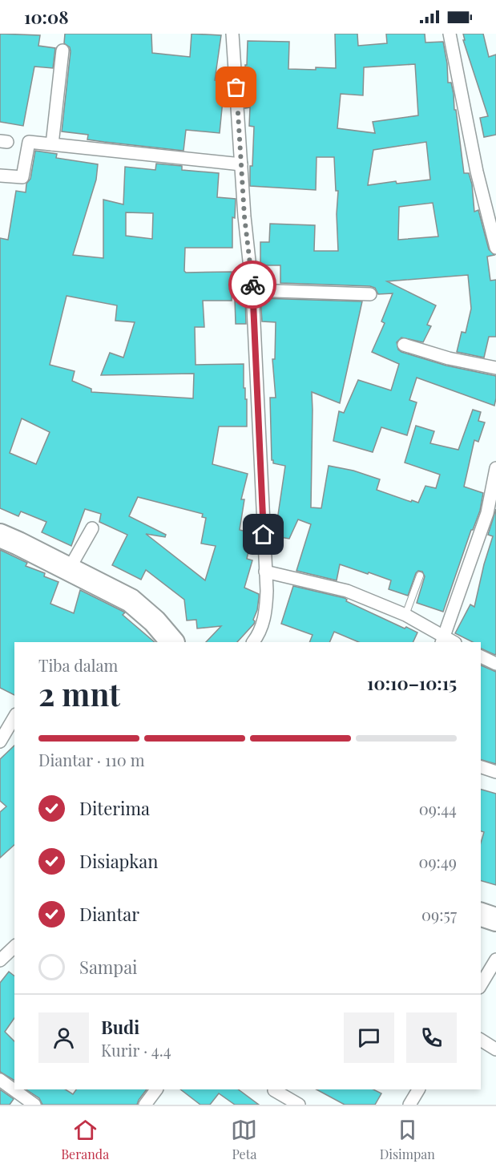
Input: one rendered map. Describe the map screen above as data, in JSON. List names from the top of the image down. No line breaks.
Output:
{"page":{"status":"10:08","heading":["2 mnt","Tiba dalam","10:10–10:15"],"panel":["Budi","Kurir · 4.4"],"bar":"Diantar · 110 m","list":[["Diterima","09:44"],["Disiapkan","09:49"],["Diantar","09:57"],"Sampai"],"tabs":["Beranda","Peta","Disimpan"]}}
